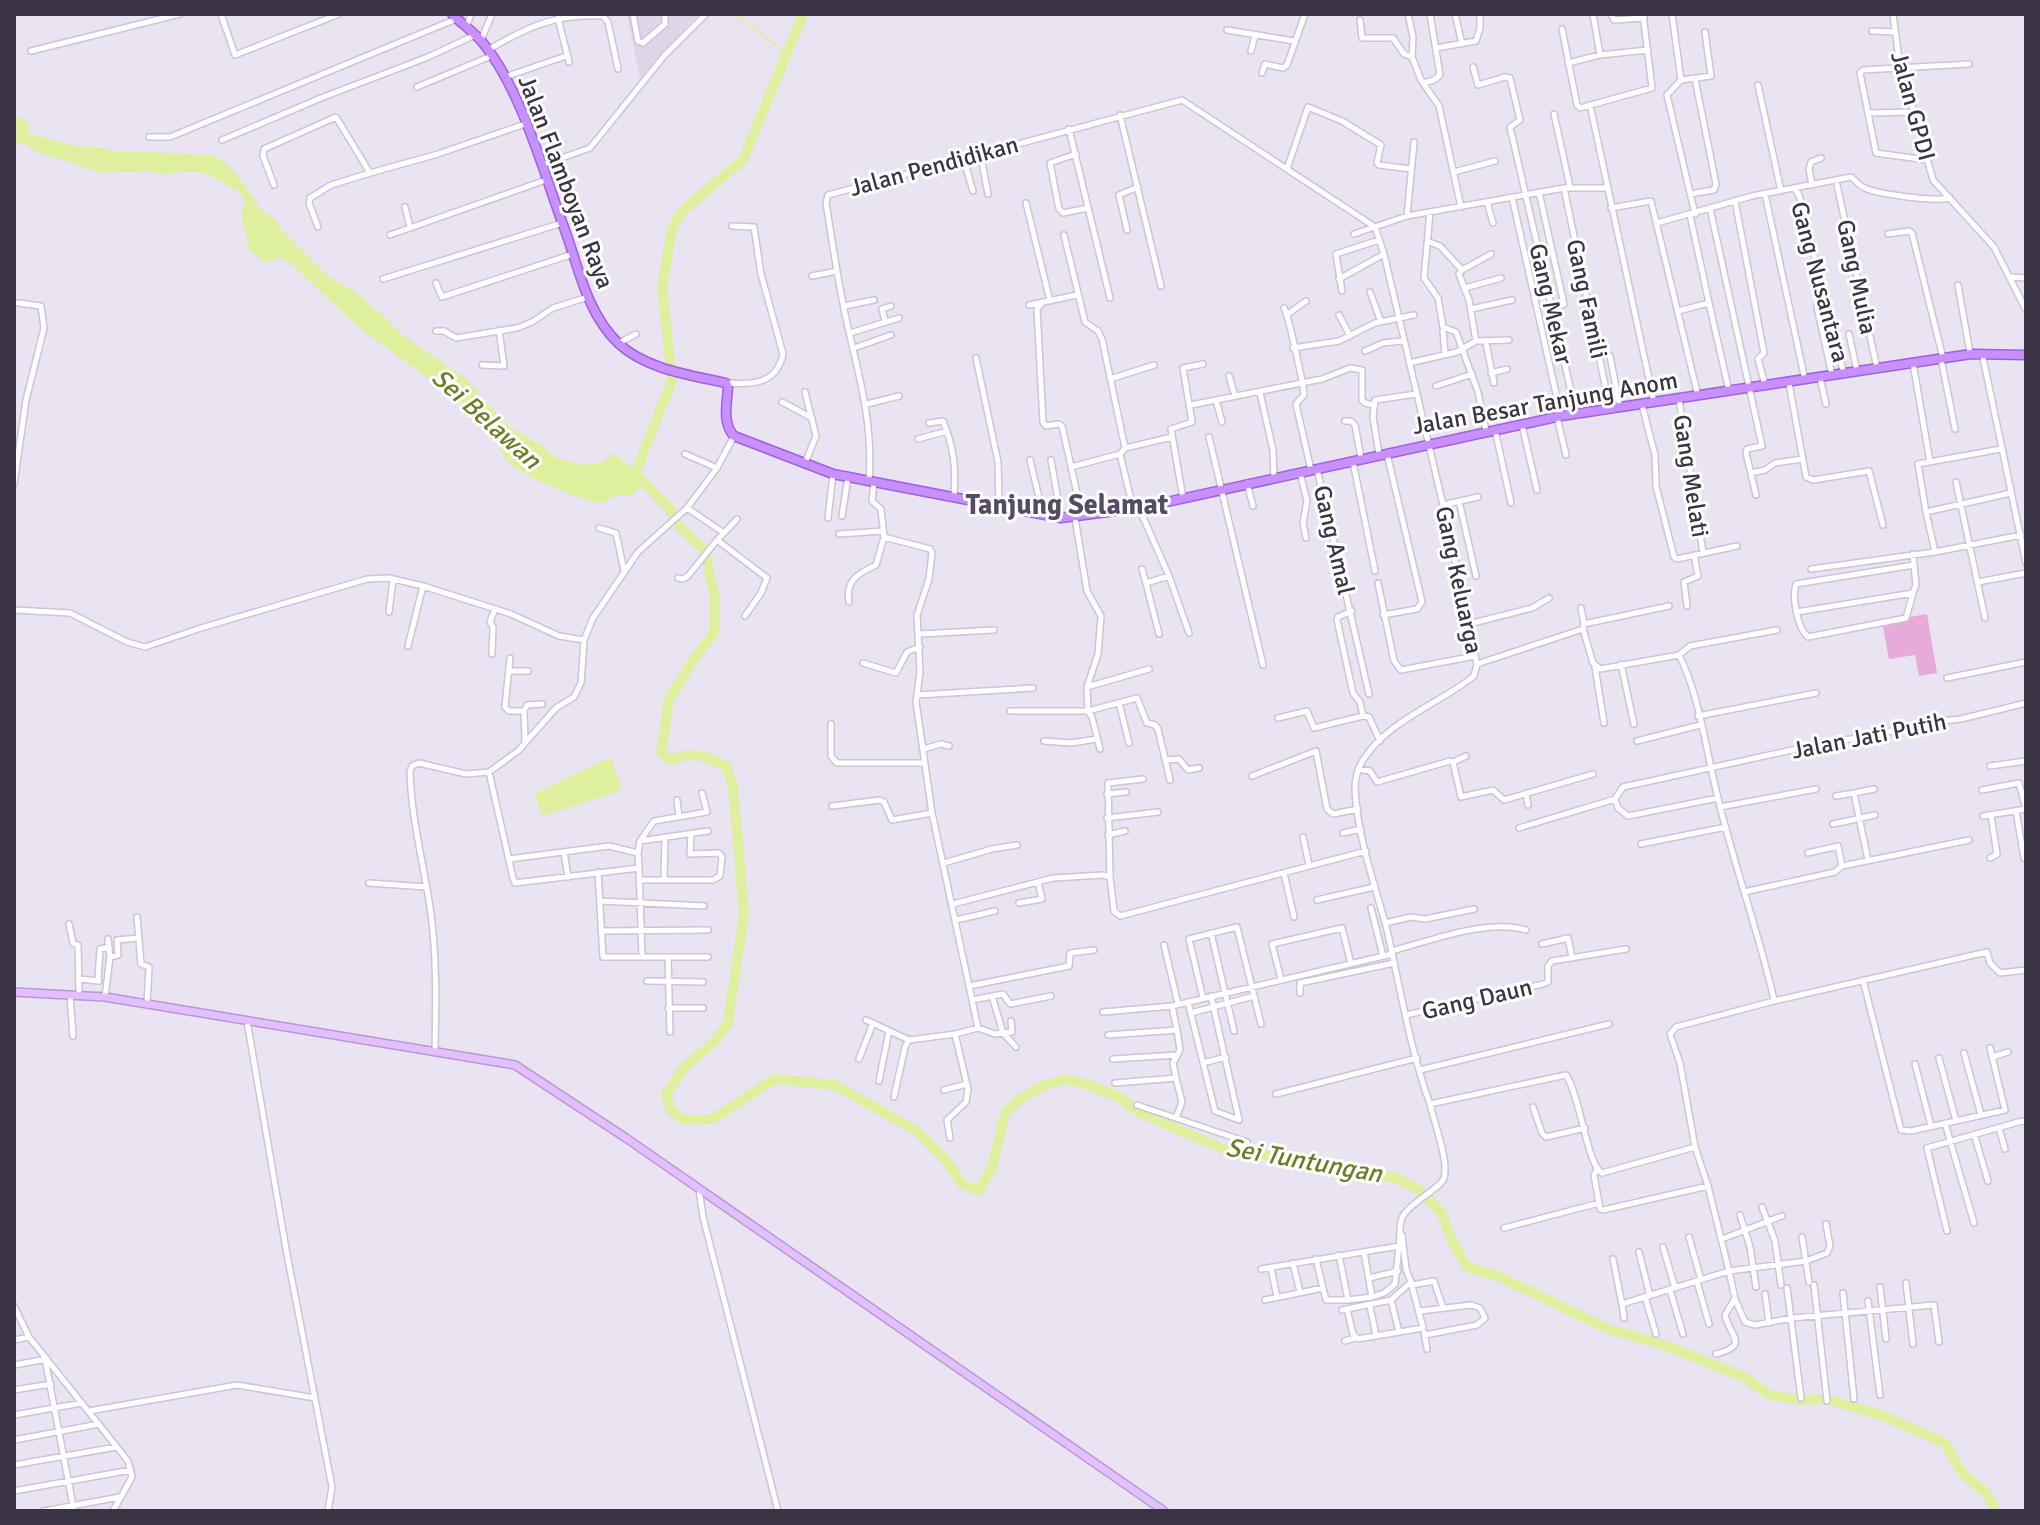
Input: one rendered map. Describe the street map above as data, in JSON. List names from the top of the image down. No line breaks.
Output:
{"streets":{"main road":["Jalan Flamboyan Raya","Jalan Besar Tanjung Anom"],"street":["Jalan GPDI","Jalan Pendidikan","Gang Mulia","Gang Nusantara","Gang Famili","Gang Mekar","Gang Melati","Gang Amal","Gang Keluarga","Jalan Jati Putih","Gang Daun"]},"crossings":[["Gang Mulia","Jalan Besar Tanjung Anom"],["Gang Nusantara","Jalan Besar Tanjung Anom"],["Gang Famili","Jalan Besar Tanjung Anom"],["Gang Mekar","Jalan Besar Tanjung Anom"],["Jalan Besar Tanjung Anom","Gang Melati"],["Jalan Besar Tanjung Anom","Gang Amal"],["Jalan Besar Tanjung Anom","Gang Keluarga"],["Gang Keluarga","Gang Daun"]],"districts":["Tanjung Selamat"],"water":["Sei Belawan","Sei Tuntungan"]}
